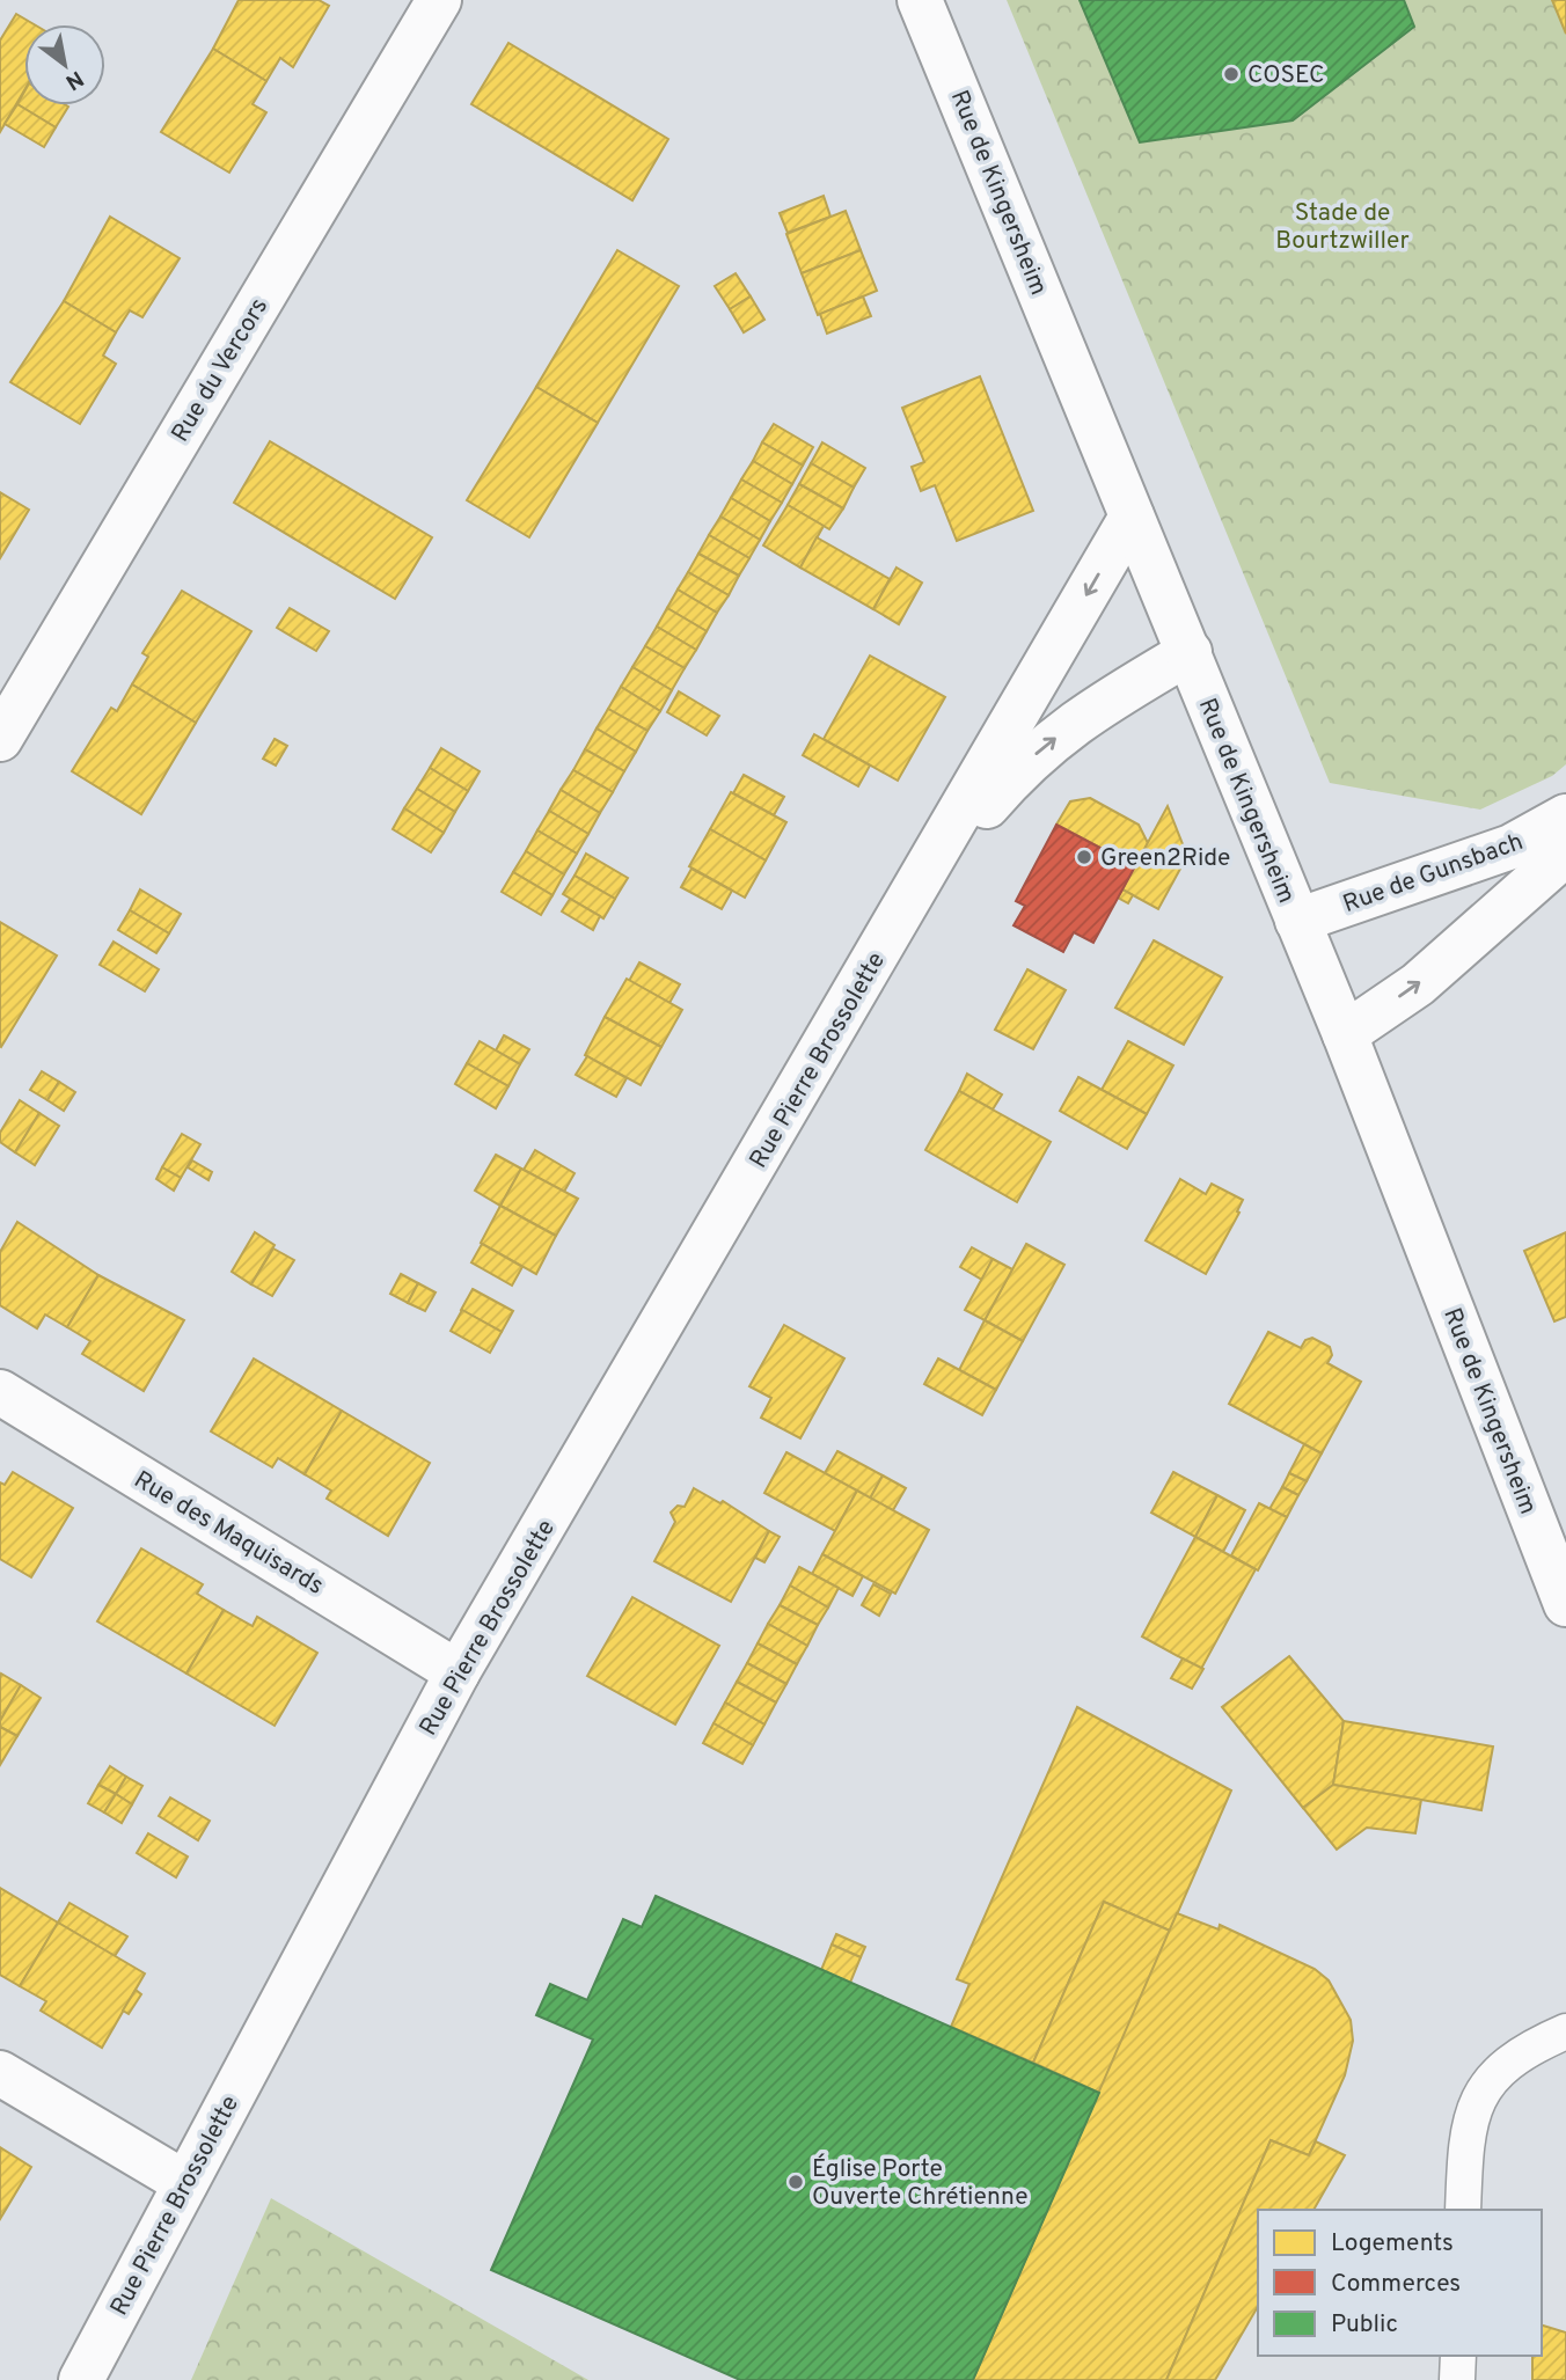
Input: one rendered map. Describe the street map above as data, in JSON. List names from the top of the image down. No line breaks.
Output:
{"streets":{"street":["Rue de Kingersheim","Rue du Vercors","Rue de Gunsbach","Rue Pierre Brossolette","Rue des Maquisards"]},"crossings":[["Rue de Kingersheim","Rue de Gunsbach"],["Rue de Kingersheim","Rue Pierre Brossolette"],["Rue Pierre Brossolette","Rue des Maquisards"]],"parks":["Stade de Bourtzwiller"],"places":["COSEC","Green2Ride","Église Porte Ouverte Chrétienne"],"legend":["Logements","Commerces","Public"],"north":"bottom right"}
